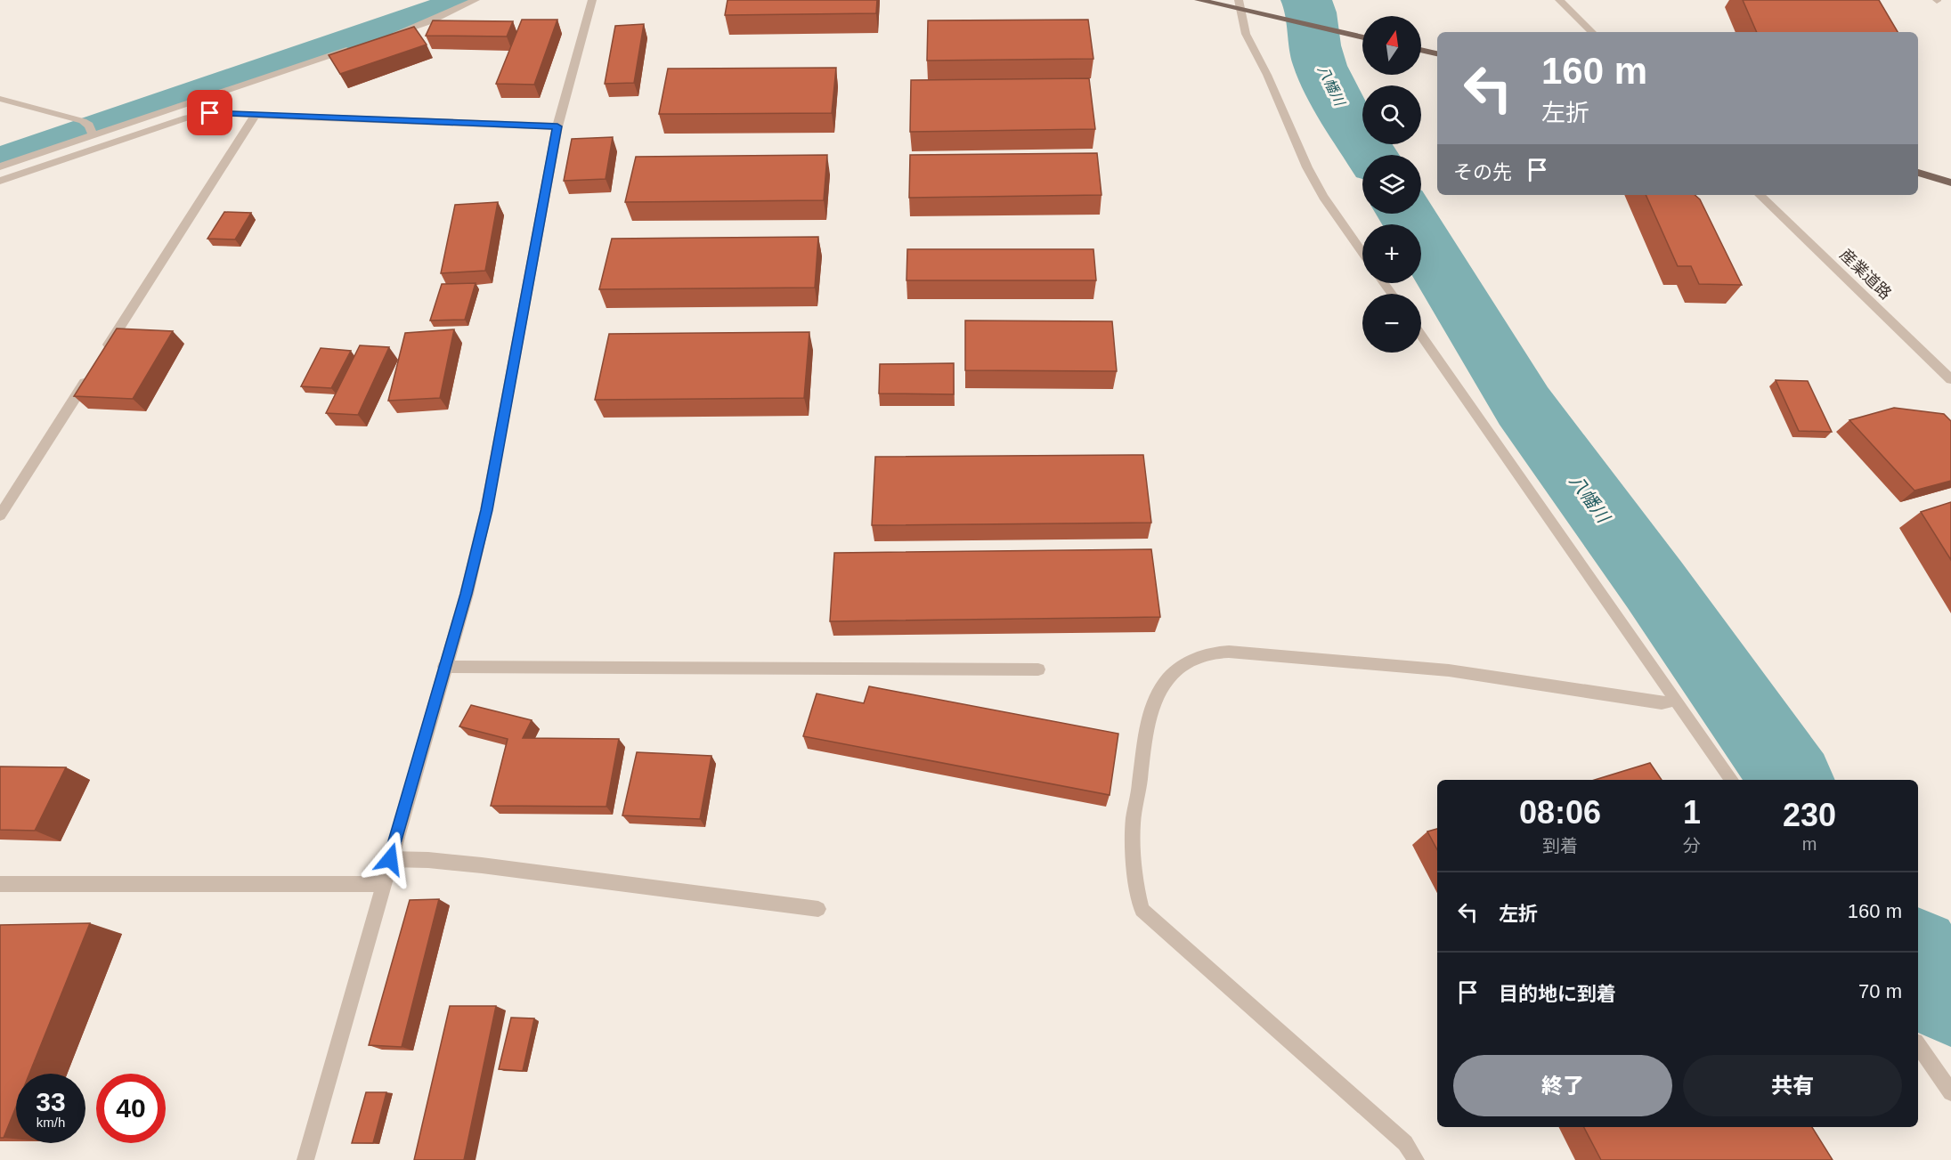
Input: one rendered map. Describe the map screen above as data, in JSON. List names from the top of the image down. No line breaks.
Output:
{"streets":{"street":["産業道路"]},"water":["八幡川"],"north":"top","page":{"map_buttons":["+","−"],"turn":["160 m","左折"],"then":"その先","eta":["08:06","到着","1","分","230","m"],"list":[{"name":"左折","value":"160 m"},{"name":"目的地に到着","value":"70 m"}],"buttons":["終了","共有"],"speed":"33 km/h","limit":"40"}}
